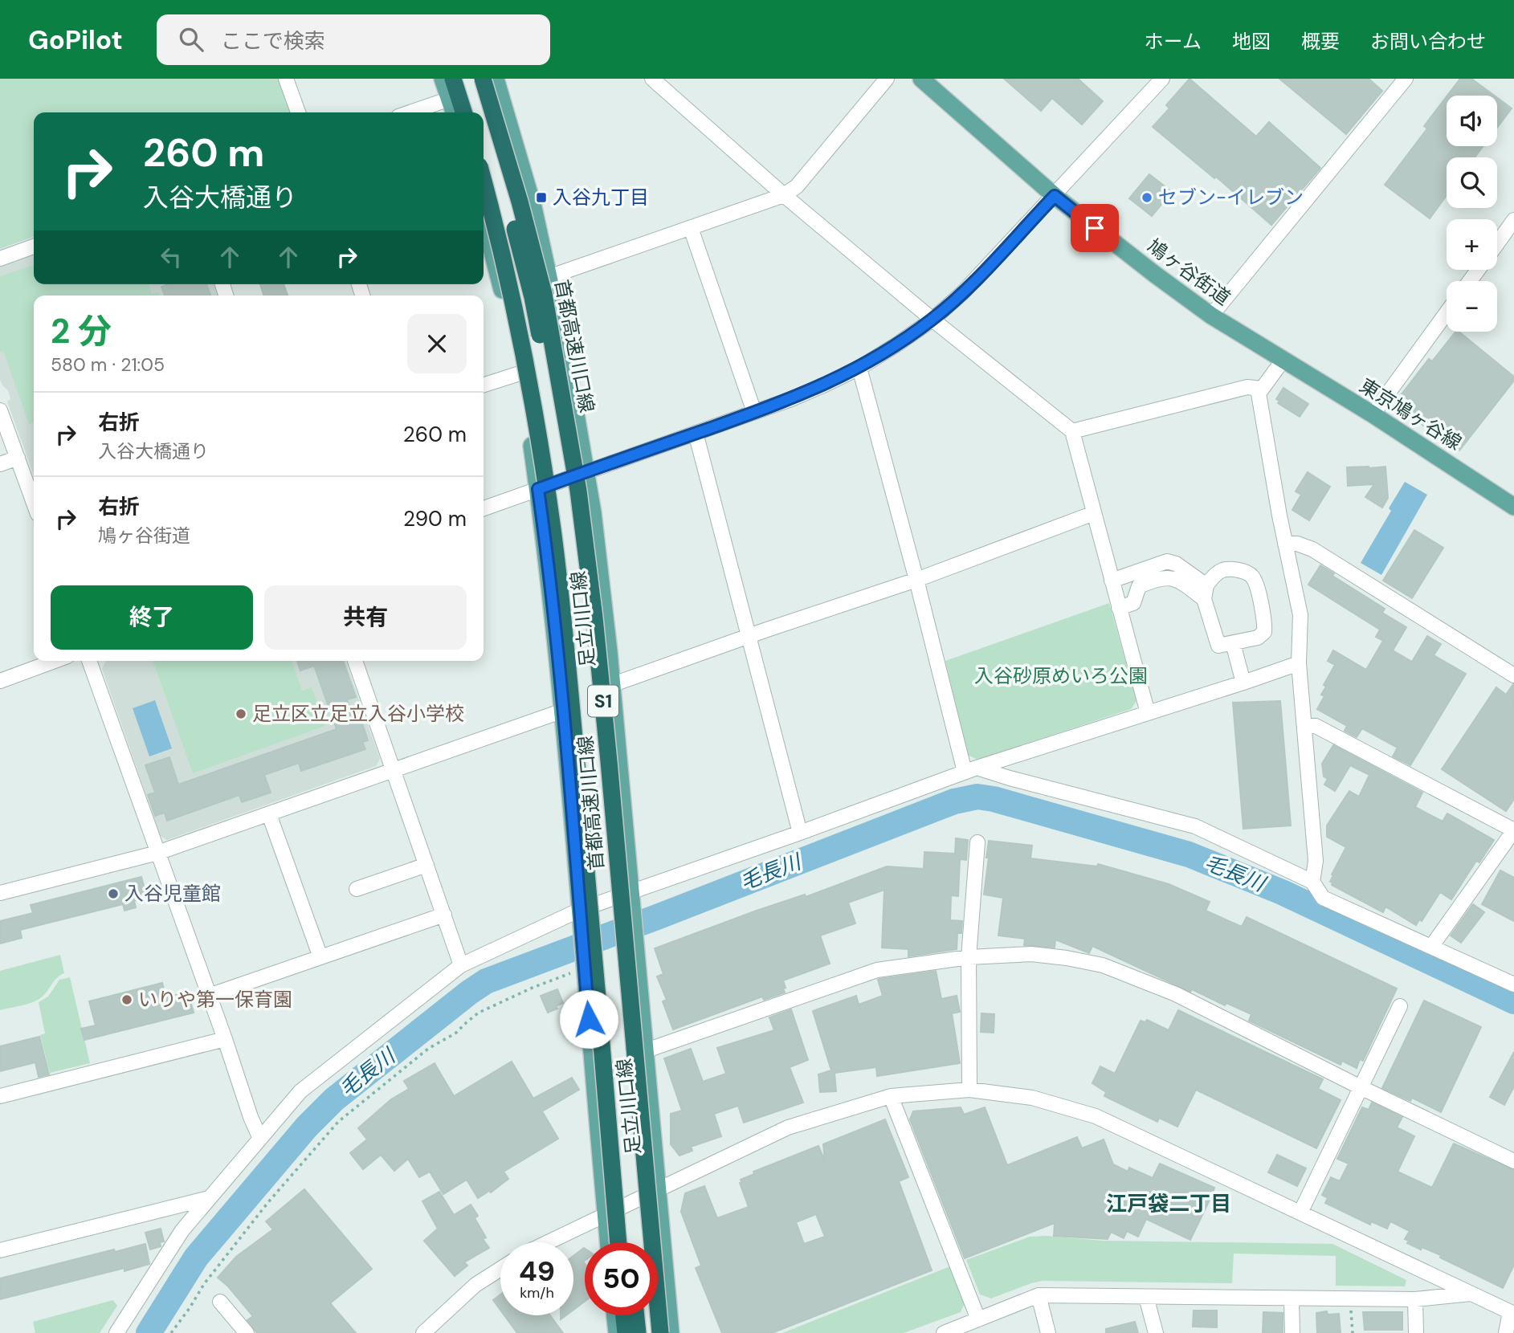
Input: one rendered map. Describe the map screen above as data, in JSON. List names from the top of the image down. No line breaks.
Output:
{"streets":{"highway":["首都高速川口線","S1"],"main road":["鳩ヶ谷街道","東京鳩ヶ谷線","足立川口線"]},"crossings":[["鳩ヶ谷街道","東京鳩ヶ谷線"]],"districts":["江戸袋二丁目"],"water":["毛長川"],"parks":["入谷砂原めいろ公園"],"places":{"transit":["入谷九丁目"],"other":["セブン-イレブン","足立区立足立入谷小学校","入谷児童館","いりや第一保育園"]},"page":{"header":"GoPilot","search":"ここで検索","nav":["ホーム","地図","概要","お問い合わせ"],"map_buttons":["+","−"],"turn":["260 m","入谷大橋通り"],"heading":["2 分","580 m · 21:05"],"list":[{"name":"右折","note":"入谷大橋通り","value":"260 m"},{"name":"右折","note":"鳩ヶ谷街道","value":"290 m"}],"buttons":["終了","共有"],"speed":"49 km/h","limit":"50"}}
